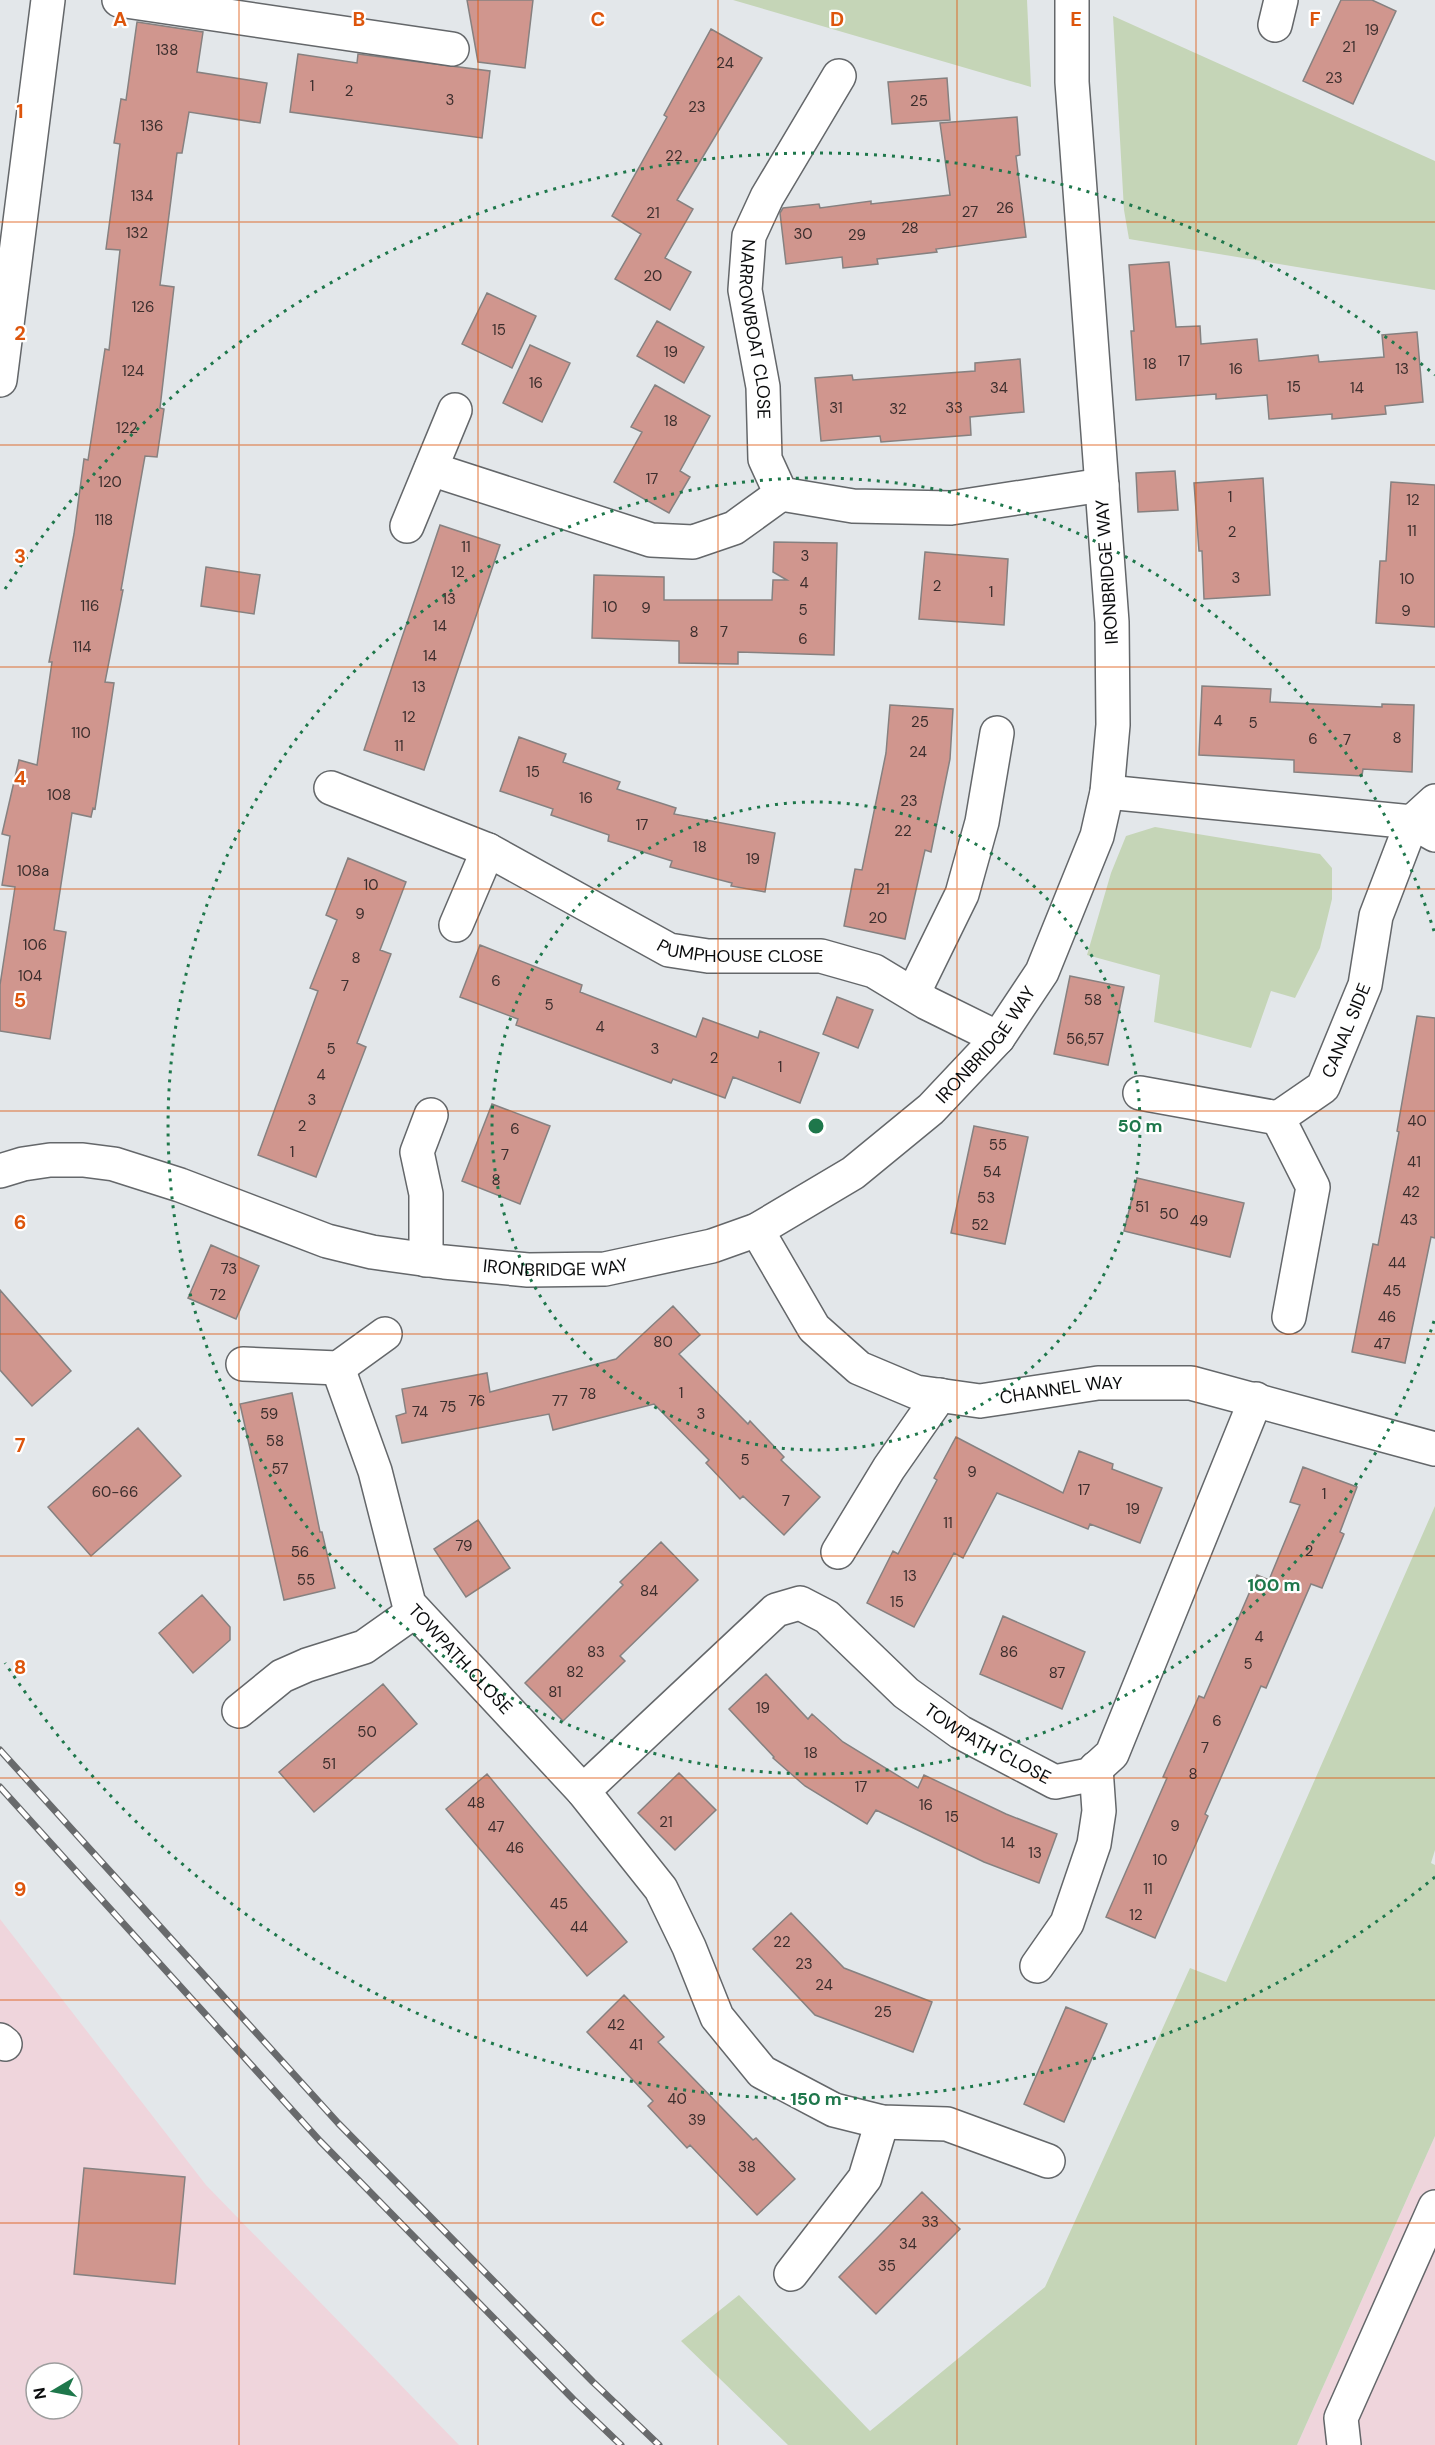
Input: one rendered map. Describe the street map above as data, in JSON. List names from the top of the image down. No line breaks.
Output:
{"streets":{"street":["NARROWBOAT CLOSE","IRONBRIDGE WAY","PUMPHOUSE CLOSE","CANAL SIDE","CHANNEL WAY","TOWPATH CLOSE"]},"crossings":[["IRONBRIDGE WAY","PUMPHOUSE CLOSE"],["IRONBRIDGE WAY","CANAL SIDE"],["IRONBRIDGE WAY","CHANNEL WAY"],["CHANNEL WAY","TOWPATH CLOSE"]],"house_numbers":["19","21","138","24","23","1","2","3","25","23","136","22","134","26","27","21","28","132","30","29","20","126","15","19","17","18","16","13","124","16","15","34","14","31","33","32","18","122","17","120","1","12","118","11","2","11","3","12","3","10","4","2","1","13","116","10","9","5","9","14","8","7","6","114","14","13","12","4","25","5","110","8","6","7","11","24","15","108","16","23","17","22","18","19","108a","10","21","9","20","106","8","104","6","7","58","5","4","56,57","5","3","2","1","4","3","40","2","6","55","1","7","41","54","8","42","53","51","50","43","49","52","44","73","45","72","46","80","47","1","78","76","77","75","74","59","3","58","5","57","9","17","60-66","1","7","19","11","79","2","56","13","55","84","15","4","83","86","5","82","87","81","19","6","50","7","18","51","8","17","48","16","15","21","9","47","14","46","13","10","11","45","12","44","22","23","24","25","42","41","40","39","38","33","34","35"],"north":"left","grid":{"columns":["A","B","C","D","E","F"],"rows":["1","2","3","4","5","6","7","8","9"]},"rings":["50 m","100 m","150 m"]}
